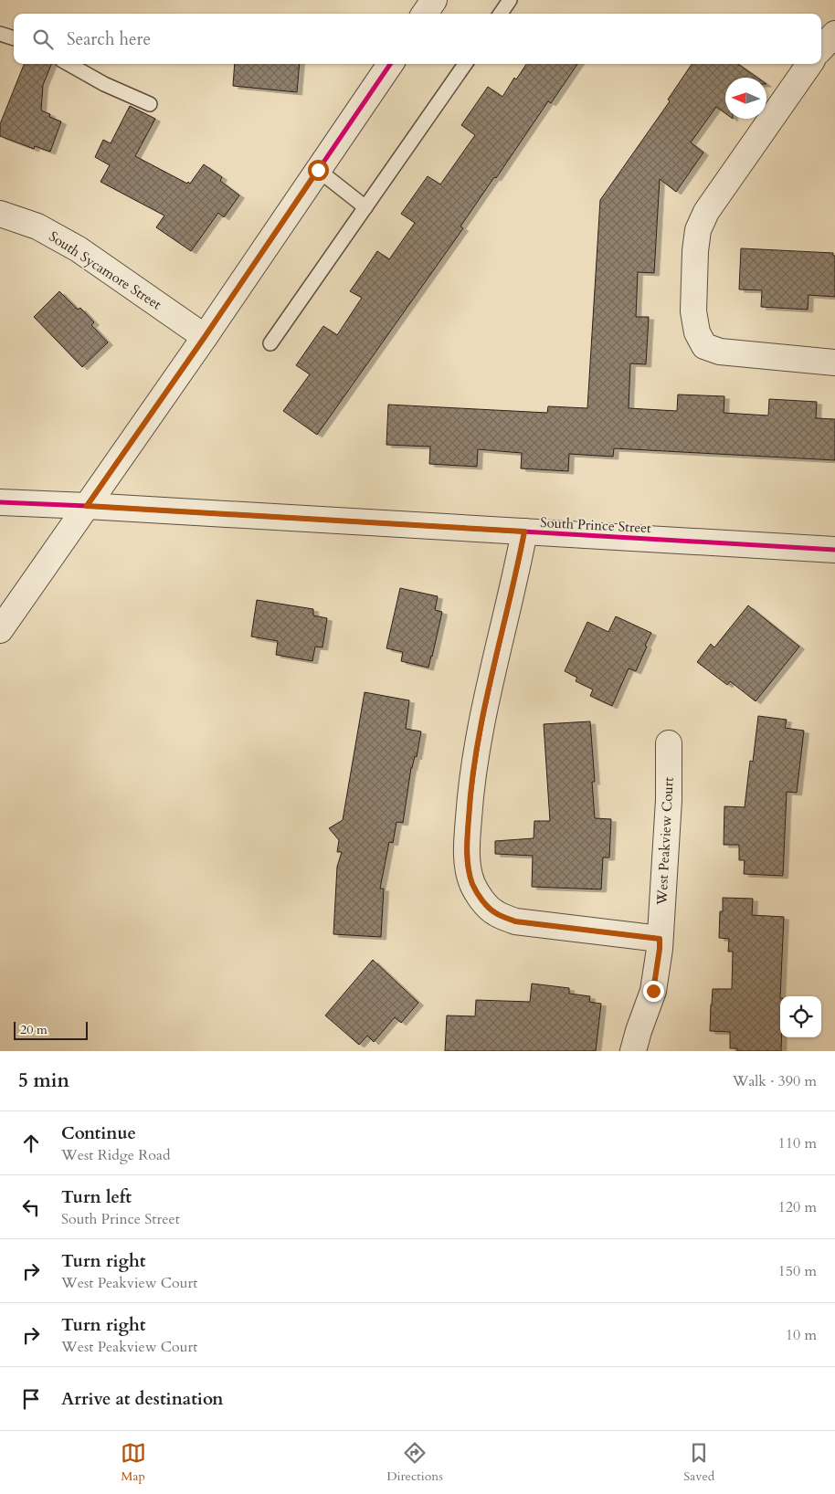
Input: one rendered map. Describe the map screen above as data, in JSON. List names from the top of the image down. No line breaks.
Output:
{"streets":{"street":["South Sycamore Street","South Prince Street","West Peakview Court"]},"scale_bar":"20 m","north":"left","page":{"search":"Search here","scale":"20 m","heading":["5 min","Walk · 390 m"],"list":[["Continue","West Ridge Road","110 m"],["Turn left","South Prince Street","120 m"],["Turn right","West Peakview Court","150 m"],["Turn right","West Peakview Court","10 m"],"Arrive at destination"],"nav":["Map","Directions","Saved"]}}
